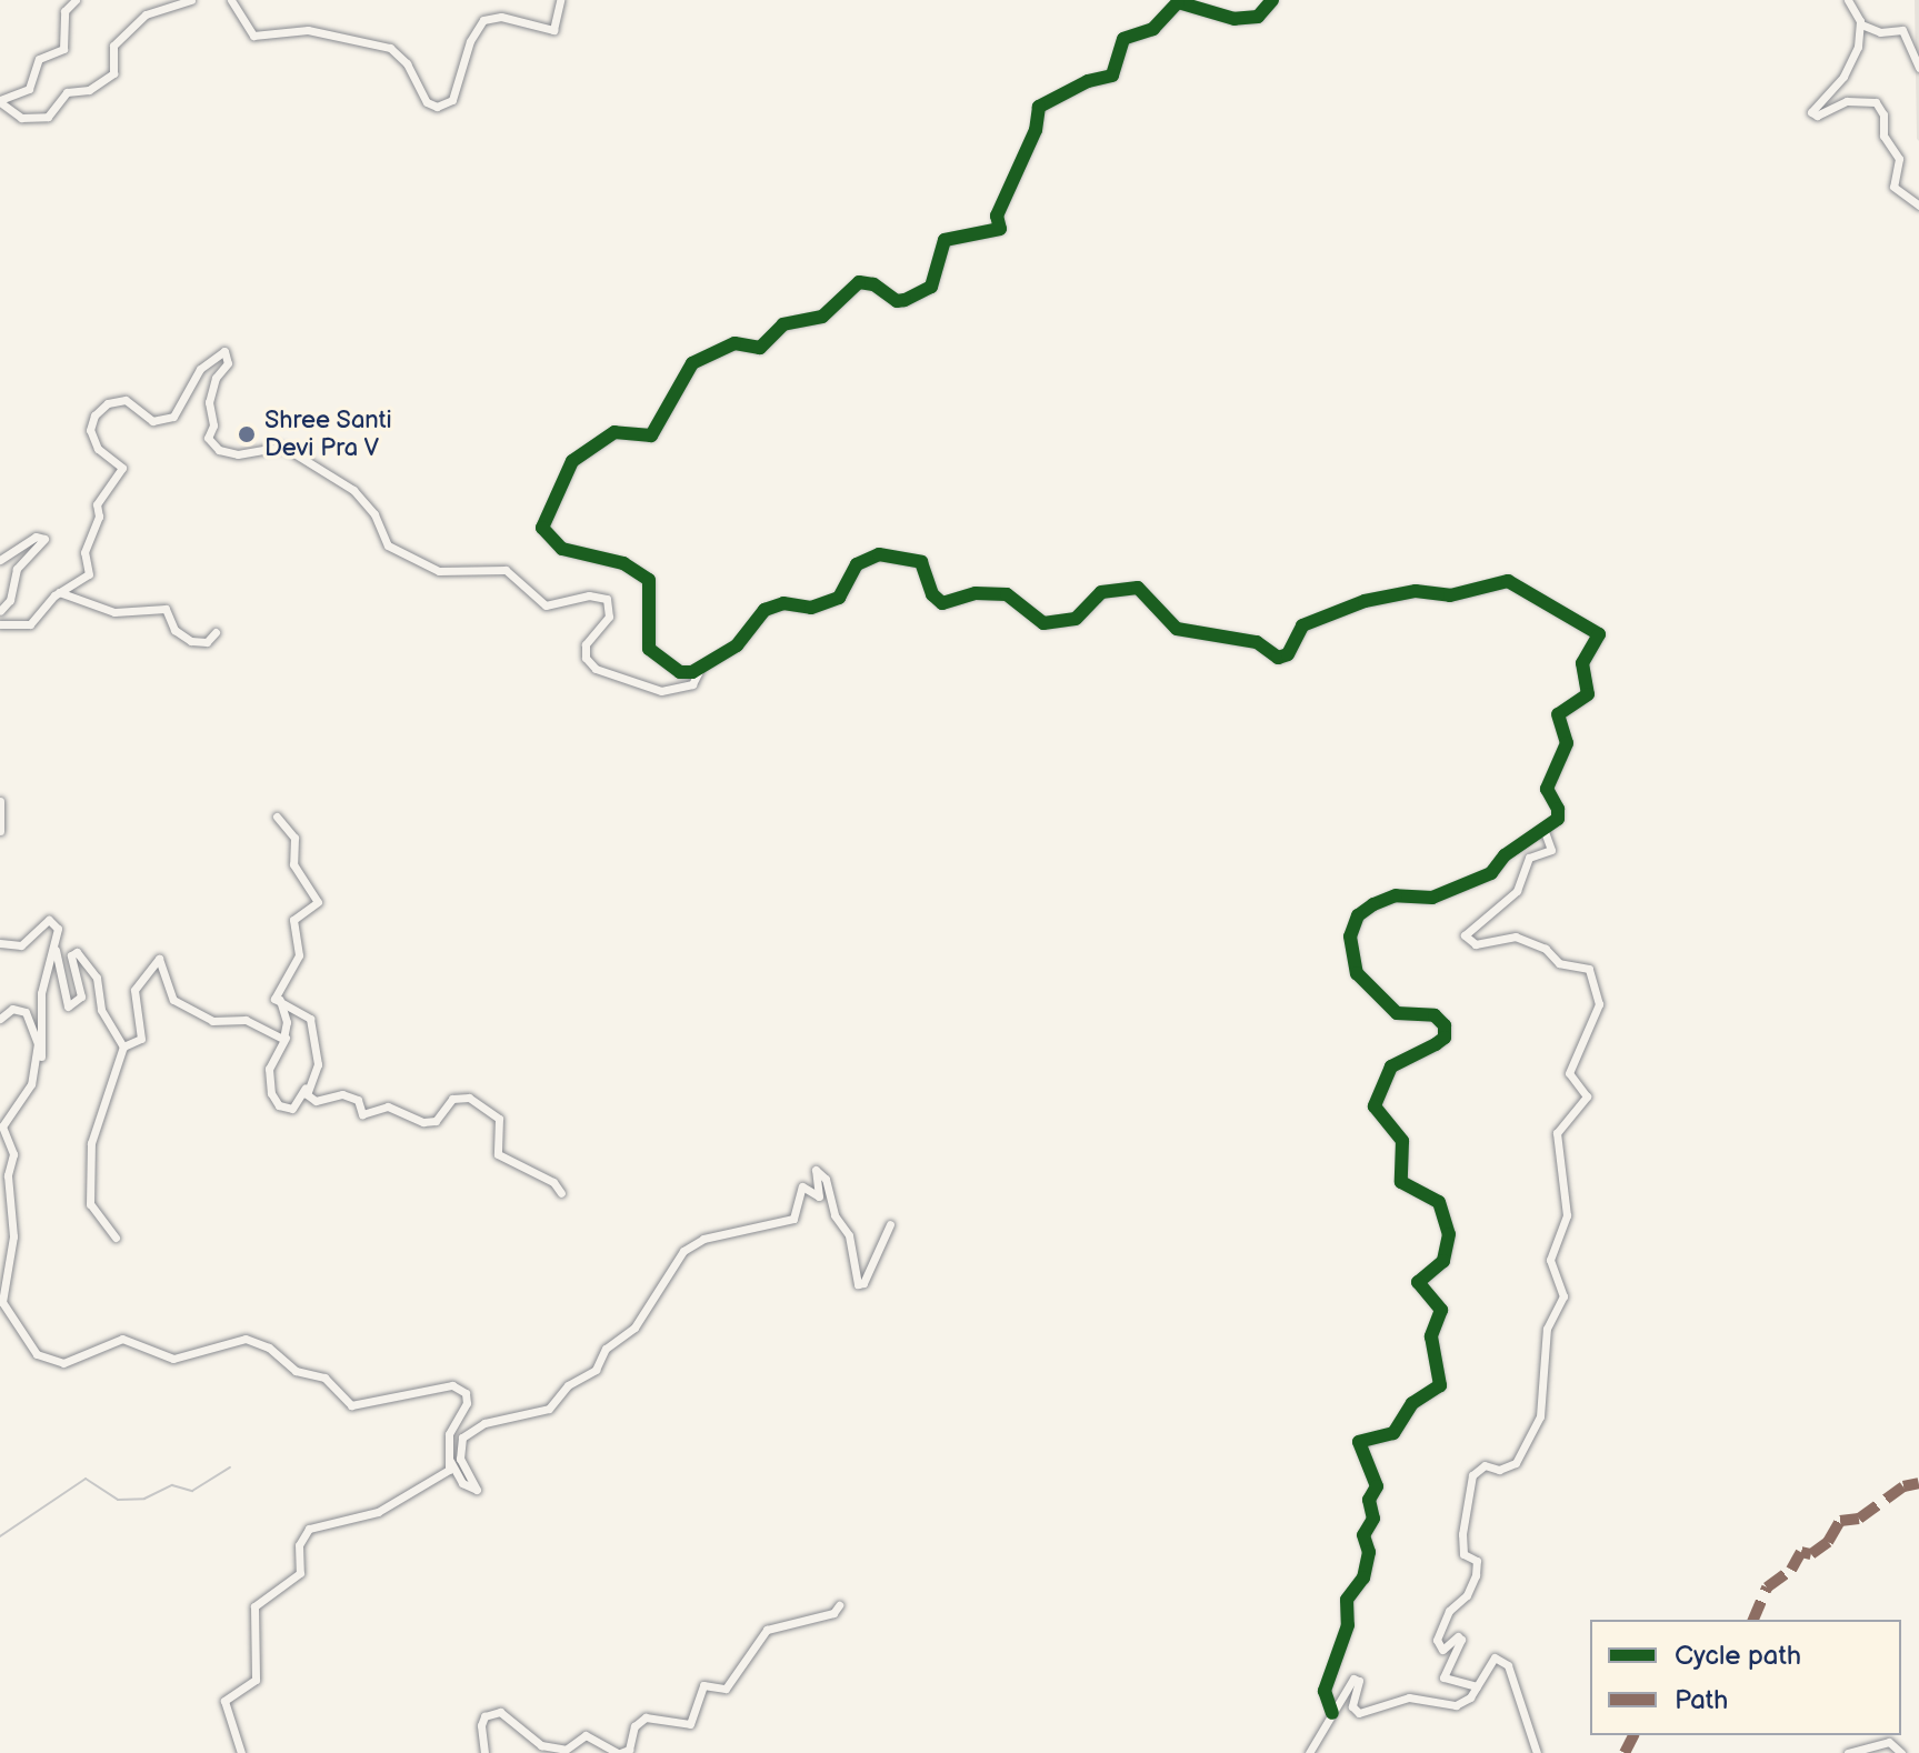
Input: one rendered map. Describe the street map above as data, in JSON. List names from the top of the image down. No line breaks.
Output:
{"places":["Shree Santi Devi Pra V"],"legend":["Cycle path","Path"]}
